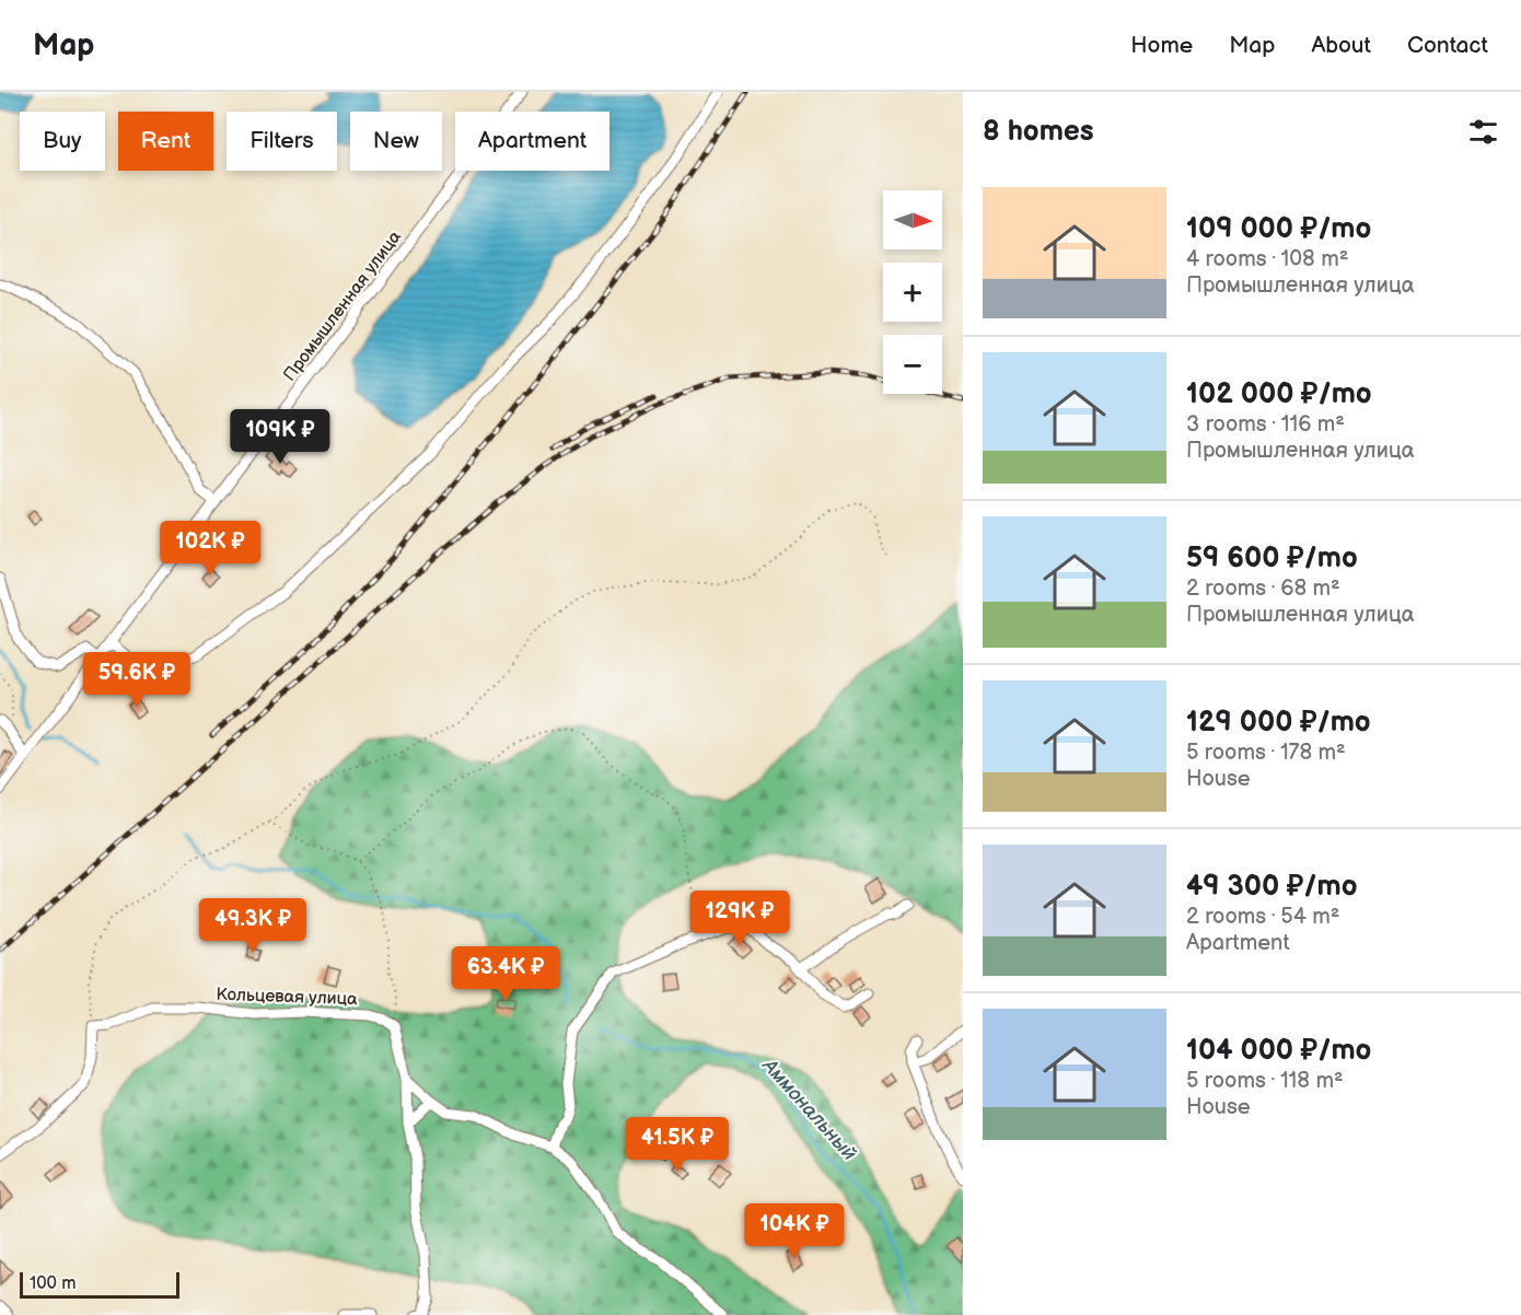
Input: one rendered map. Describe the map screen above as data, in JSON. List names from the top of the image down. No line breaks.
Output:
{"streets":{"street":["Промышленная улица","Кольцевая улица"]},"water":["Аммональный"],"scale_bar":"100 m","north":"right","page":{"header":"Map","nav":["Home","Map","About","Contact"],"heading":"8 homes","chip":["Buy","Rent","Filters","New","Apartment"],"list":[{"name":"109 000 ₽/mo","note":"4 rooms · 108 m² · Промышленная улица"},{"name":"102 000 ₽/mo","note":"3 rooms · 116 m² · Промышленная улица"},{"name":"59 600 ₽/mo","note":"2 rooms · 68 m² · Промышленная улица"},{"name":"129 000 ₽/mo","note":"5 rooms · 178 m² · House"},{"name":"49 300 ₽/mo","note":"2 rooms · 54 m² · Apartment"},{"name":"104 000 ₽/mo","note":"5 rooms · 118 m² · House"}],"map_buttons":["+","−"],"price":["109K ₽","102K ₽","59.6K ₽","129K ₽","49.3K ₽","63.4K ₽","41.5K ₽","104K ₽"],"scale":"100 m"}}
